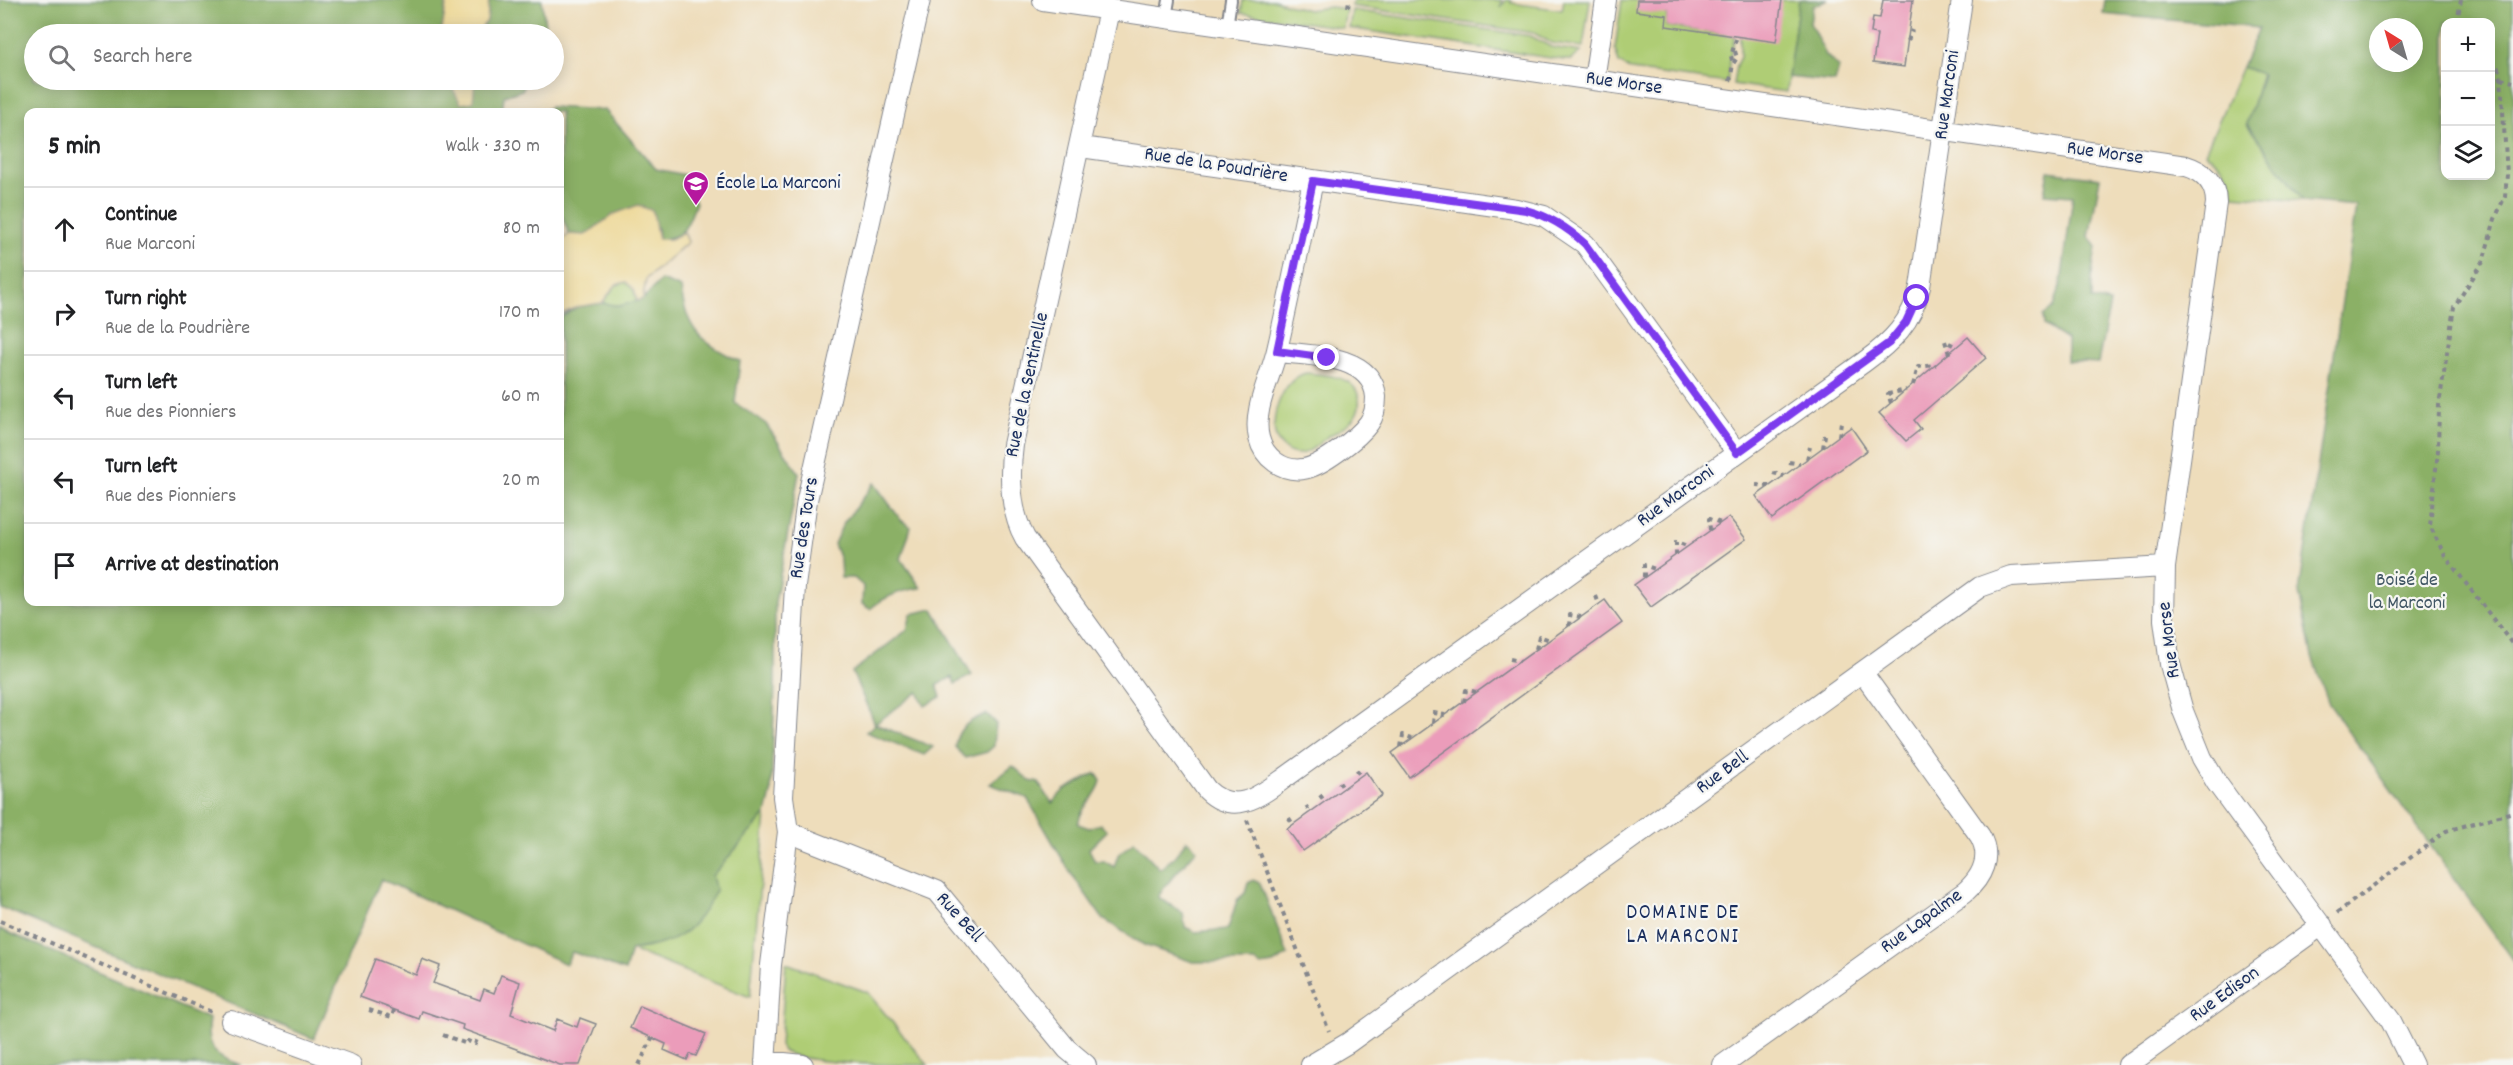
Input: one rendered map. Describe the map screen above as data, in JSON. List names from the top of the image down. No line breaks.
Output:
{"streets":{"street":["Rue Morse","Rue Marconi","Rue de la Poudrière","Rue de la Sentinelle","Rue des Tours","Rue Bell","Rue Lapalme","Rue Edison"]},"crossings":[["Rue Morse","Rue Marconi"],["Rue Morse","Rue de la Sentinelle"],["Rue Morse","Rue Bell"],["Rue Morse","Rue Edison"],["Rue Marconi","Rue de la Poudrière"],["Rue Marconi","Rue de la Sentinelle"],["Rue de la Poudrière","Rue de la Sentinelle"],["Rue des Tours","Rue Bell"],["Rue Bell","Rue Lapalme"]],"districts":["DOMAINE DE LA MARCONI"],"parks":["Boisé de la Marconi"],"places":{"school or university":["École La Marconi"]},"north":"top left","page":{"map_buttons":["+","−"],"search":"Search here","heading":["5 min","Walk · 330 m"],"list":[["Continue","Rue Marconi","80 m"],["Turn right","Rue de la Poudrière","170 m"],["Turn left","Rue des Pionniers","60 m"],["Turn left","Rue des Pionniers","20 m"],"Arrive at destination"]}}
